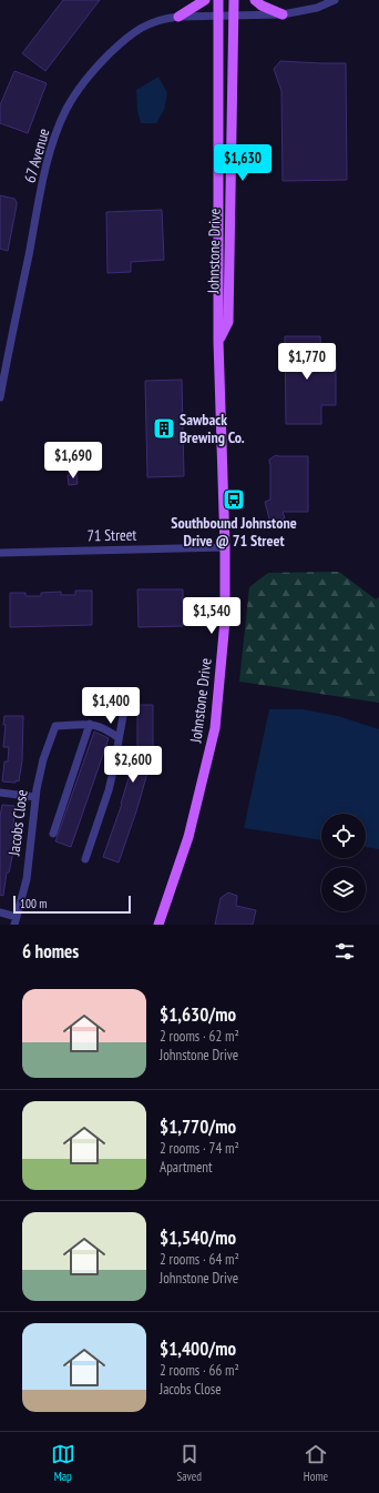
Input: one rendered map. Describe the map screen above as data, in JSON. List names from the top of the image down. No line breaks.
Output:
{"streets":{"main road":["Johnstone Drive"],"street":["67 Avenue","71 Street","Jacobs Close"]},"crossings":[["67 Avenue","Johnstone Drive"],["Johnstone Drive","71 Street"]],"places":{"building":["Sawback Brewing Co."],"bus stop":["Southbound Johnstone Drive @ 71 Street"]},"scale_bar":"100 m","page":{"price":["$1,630","$1,770","$1,690","$1,540","$1,400","$2,600"],"scale":"100 m","heading":"6 homes","list":[{"name":"$1,630/mo","note":"2 rooms · 62 m² · Johnstone Drive"},{"name":"$1,770/mo","note":"2 rooms · 74 m² · Apartment"},{"name":"$1,540/mo","note":"2 rooms · 64 m² · Johnstone Drive"},{"name":"$1,400/mo","note":"2 rooms · 66 m² · Jacobs Close"}],"tabs":["Map","Saved","Home"]}}
